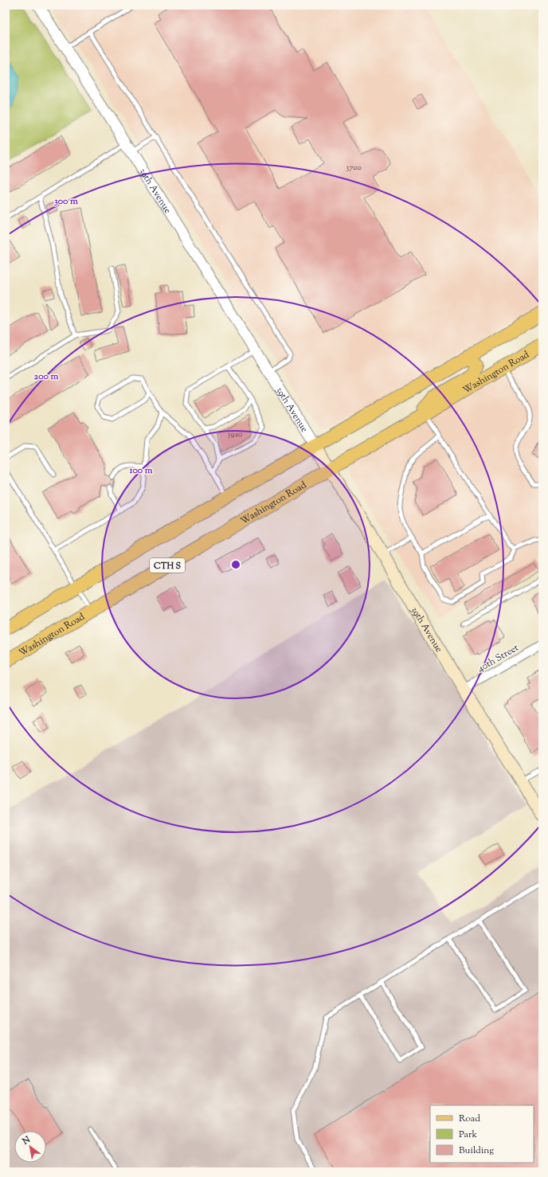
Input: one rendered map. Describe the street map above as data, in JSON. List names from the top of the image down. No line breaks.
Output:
{"streets":{"main road":["39th Avenue","Washington Road","CTH S"],"street":["40th Street"]},"crossings":[["39th Avenue","Washington Road"],["39th Avenue","CTH S"],["39th Avenue","40th Street"]],"house_numbers":["3700","3920"],"legend":["Road","Park","Building"],"north":"top left","rings":["300 m","200 m","100 m"]}
